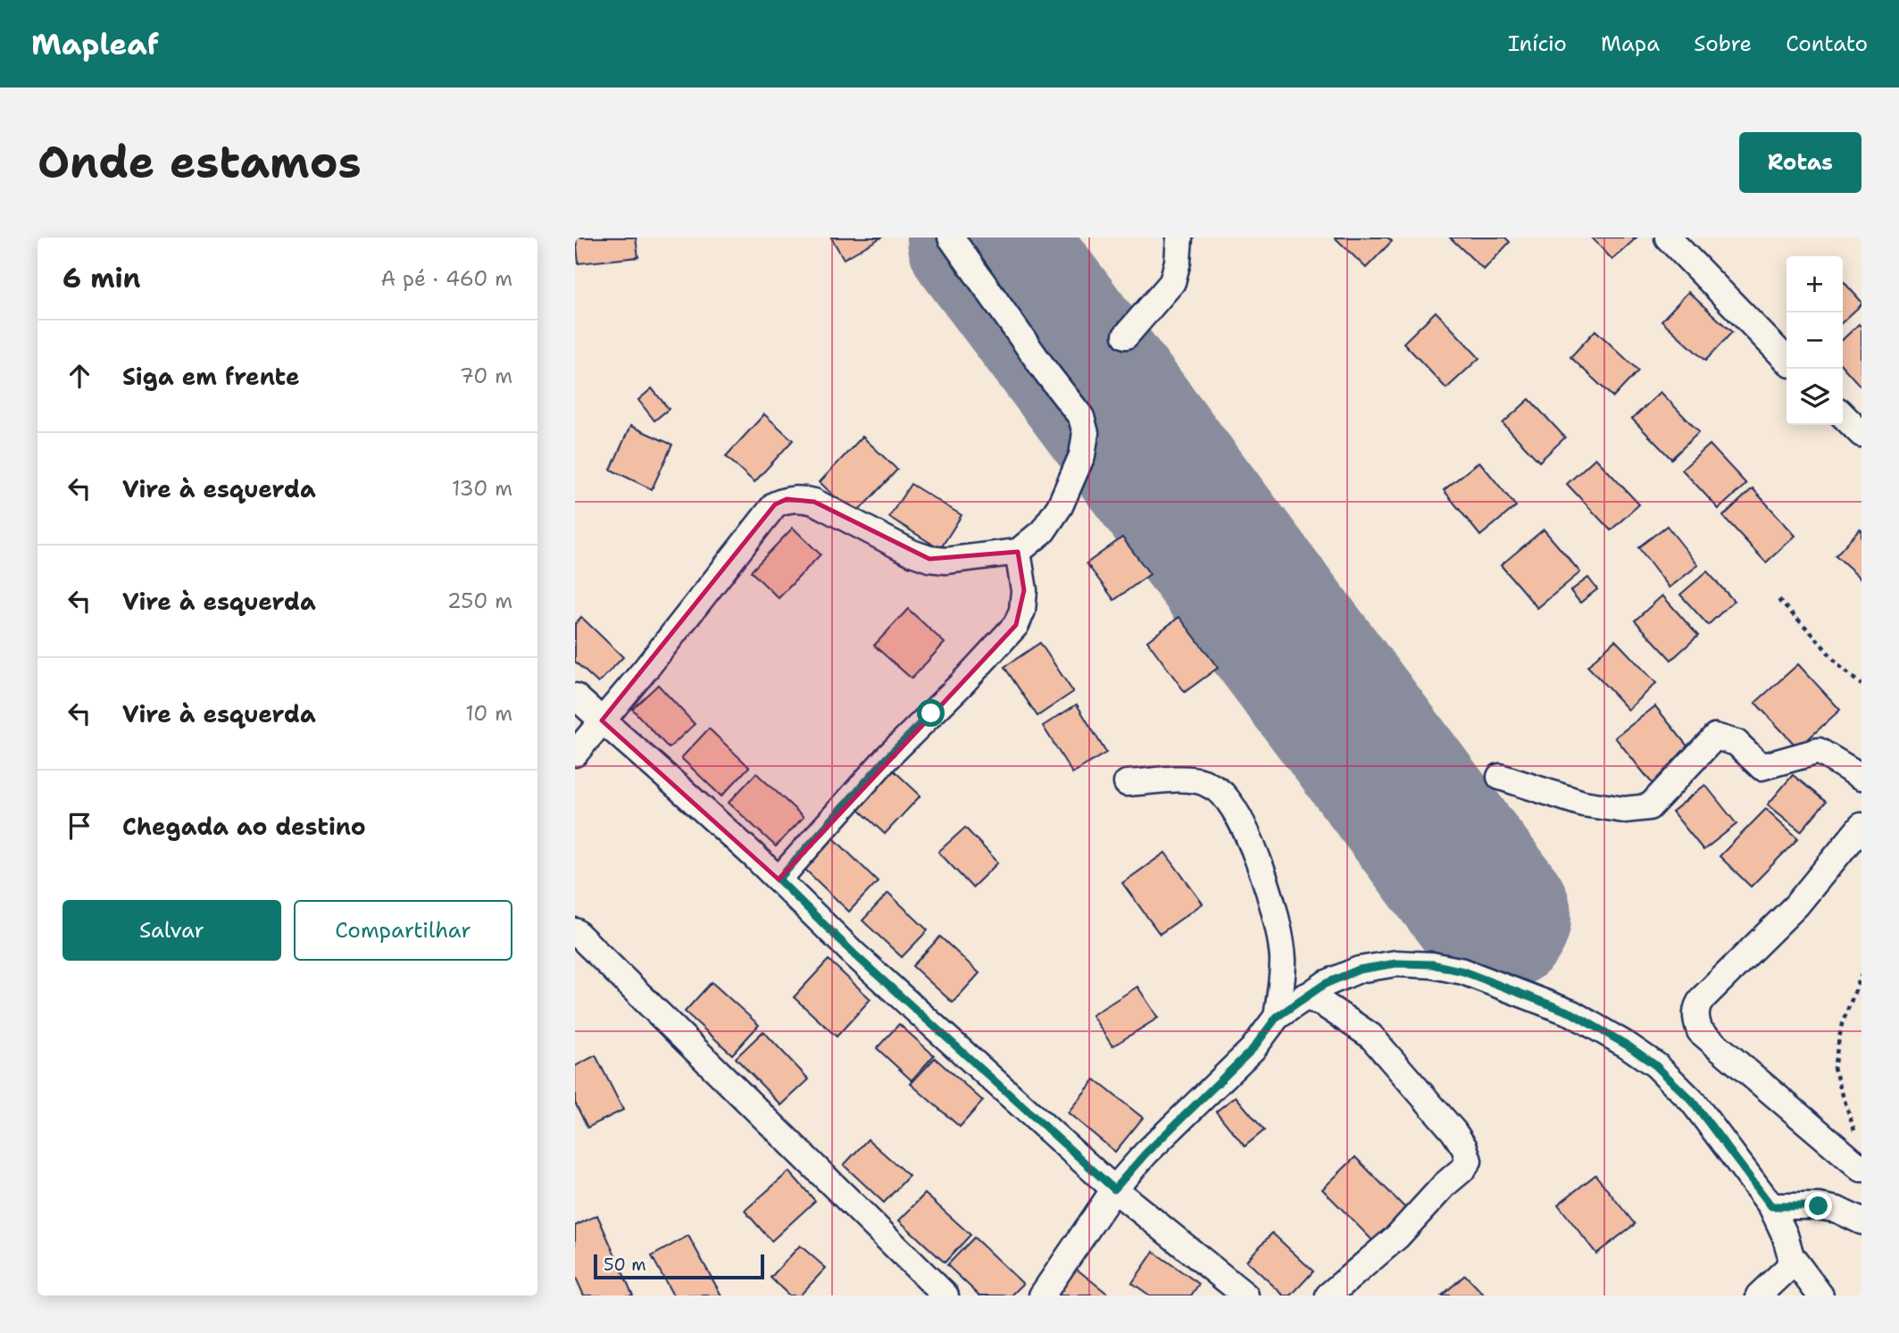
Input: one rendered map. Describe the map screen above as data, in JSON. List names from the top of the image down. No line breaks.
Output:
{"scale_bar":"50 m","page":{"header":"Mapleaf","nav":["Início","Mapa","Sobre","Contato"],"buttons":["Rotas",["Salvar","Compartilhar"]],"title":"Onde estamos","heading":["6 min","A pé · 460 m"],"map_buttons":["+","−"],"list":[["Siga em frente","70 m"],["Vire à esquerda","130 m"],["Vire à esquerda","250 m"],["Vire à esquerda","10 m"],"Chegada ao destino"],"scale":"50 m"}}
